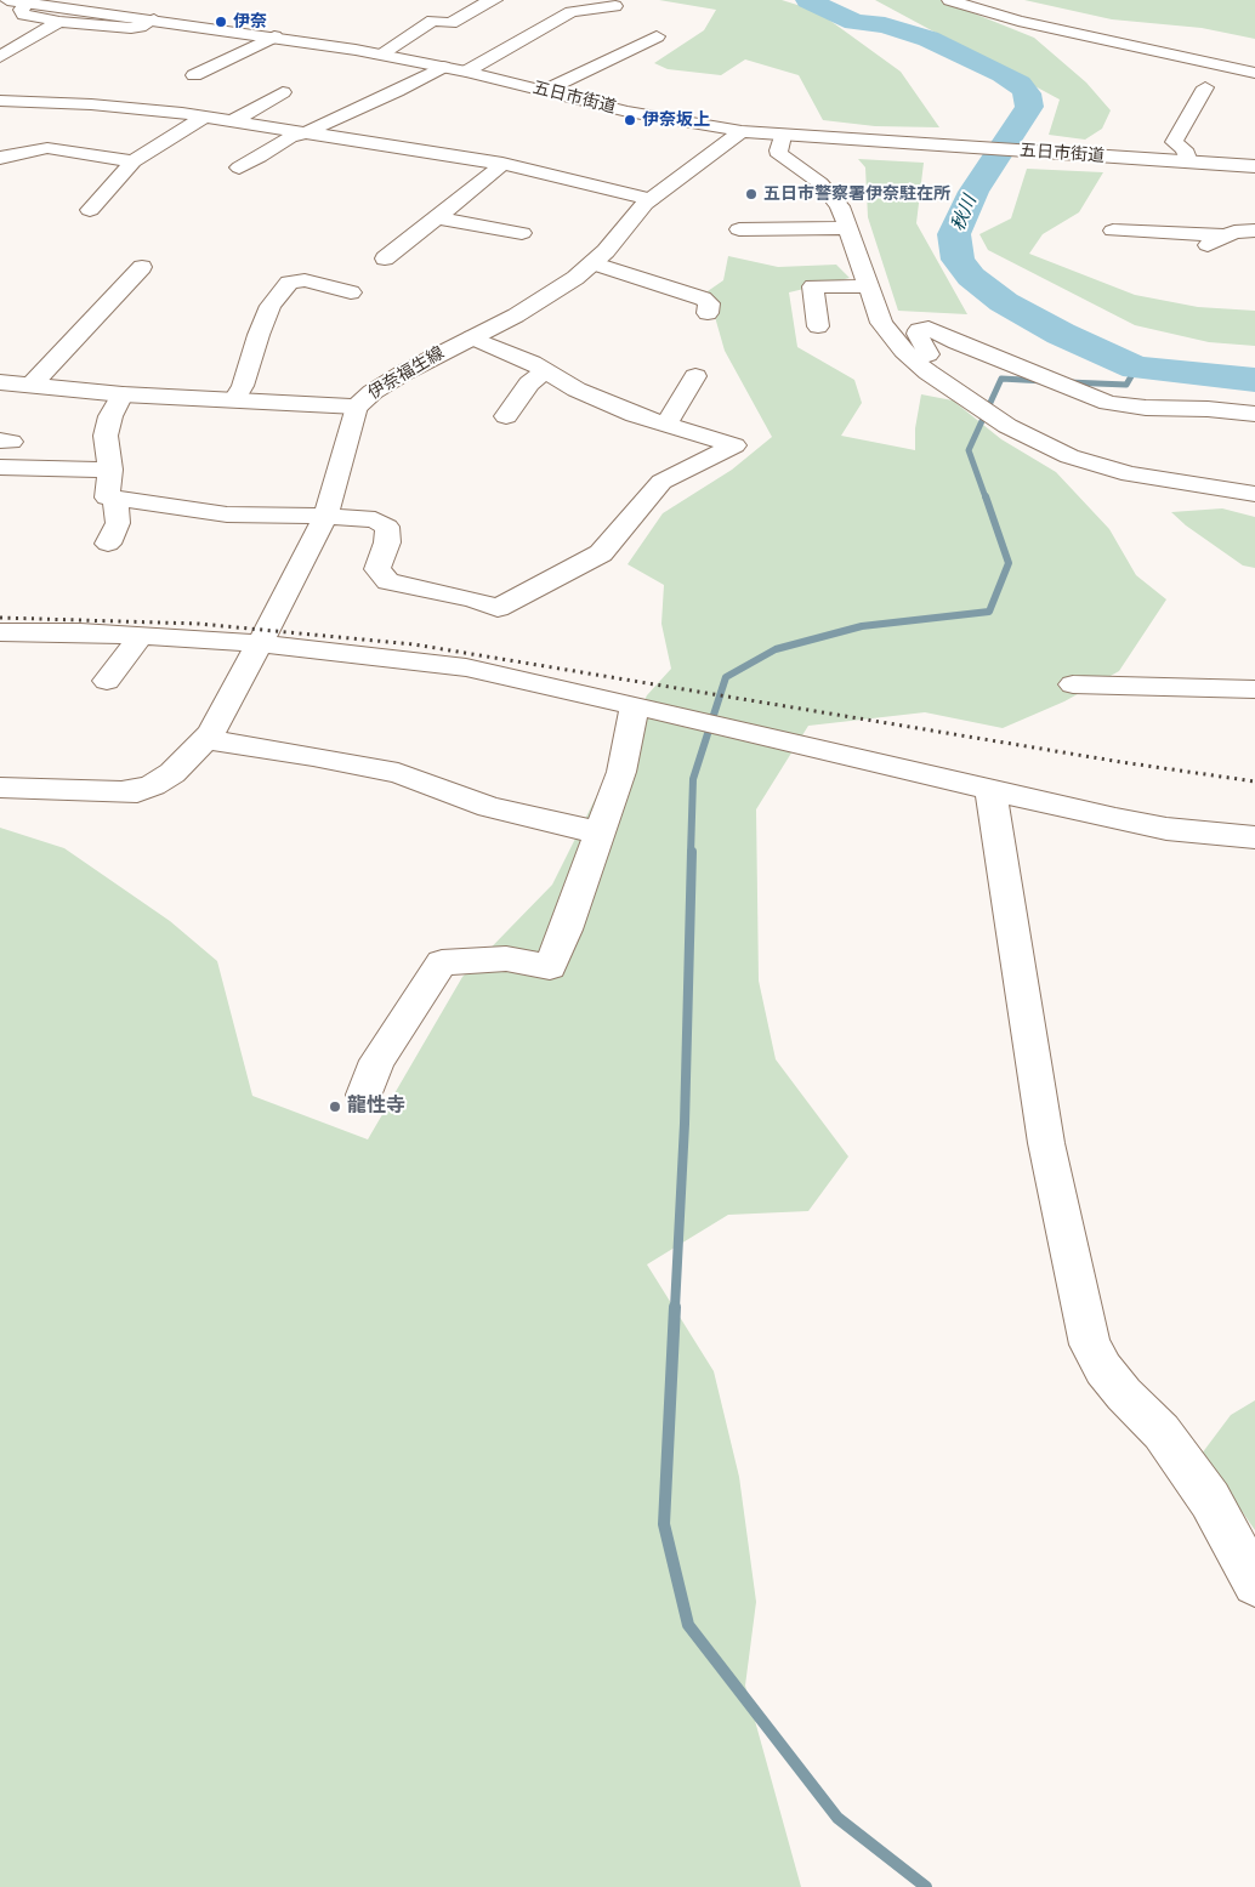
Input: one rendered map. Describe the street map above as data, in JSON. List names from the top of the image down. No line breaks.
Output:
{"streets":{"street":["五日市街道","伊奈福生線"]},"crossings":[["五日市街道","伊奈福生線"]],"water":["秋川"],"places":["伊奈","伊奈坂上","五日市警察署伊奈駐在所","龍性寺"]}
